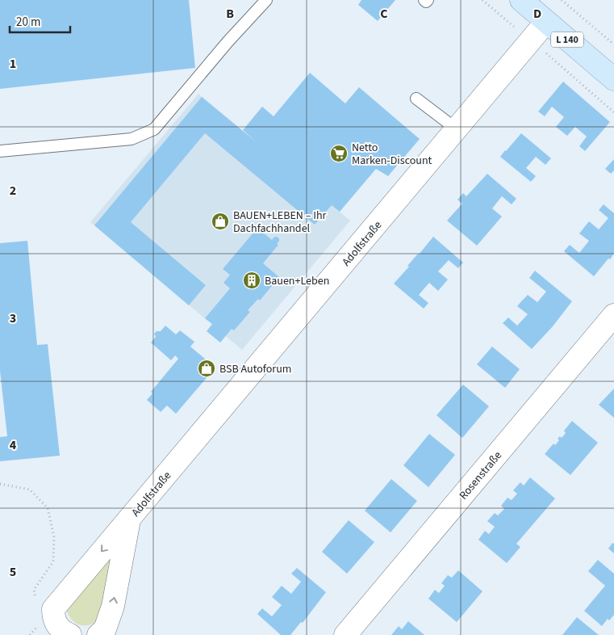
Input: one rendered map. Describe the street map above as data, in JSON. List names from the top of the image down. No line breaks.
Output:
{"streets":{"main road":["L 140"],"street":["Adolfstraße","Rosenstraße"]},"crossings":[["L 140","Adolfstraße"]],"places":{"supermarket":["Netto Marken-Discount"],"shop":["BAUEN+LEBEN – Ihr Dachfachhandel","BSB Autoforum"],"building":["Bauen+Leben"]},"scale_bar":"20 m","grid":{"columns":["B","C","D"],"rows":["1","2","3","4","5"]}}
